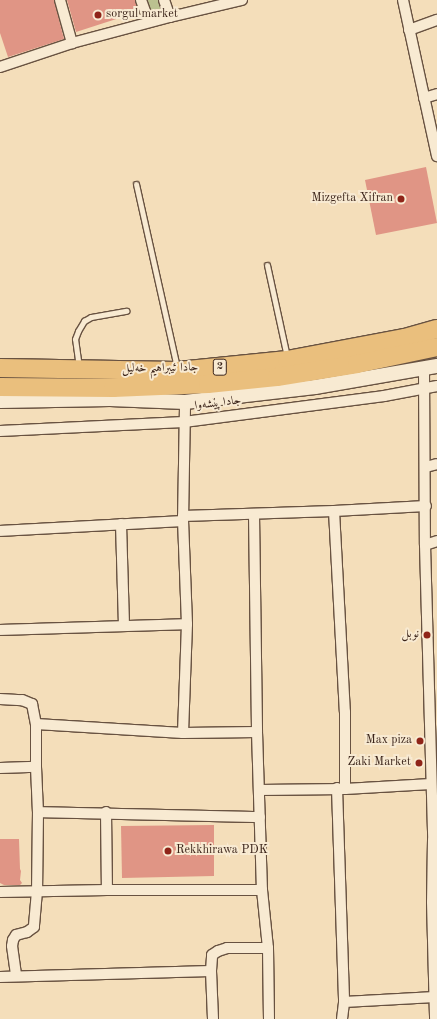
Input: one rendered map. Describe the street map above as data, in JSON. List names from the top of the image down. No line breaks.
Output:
{"streets":{"highway":["2","جادا ئیبراهیم خەلیل"],"street":["جادا پێشەوا"]},"places":["sorgul market","Mizgefta Xifran","نوبل","Max piza","Zaki Market","Rekkhirawa PDK"]}
